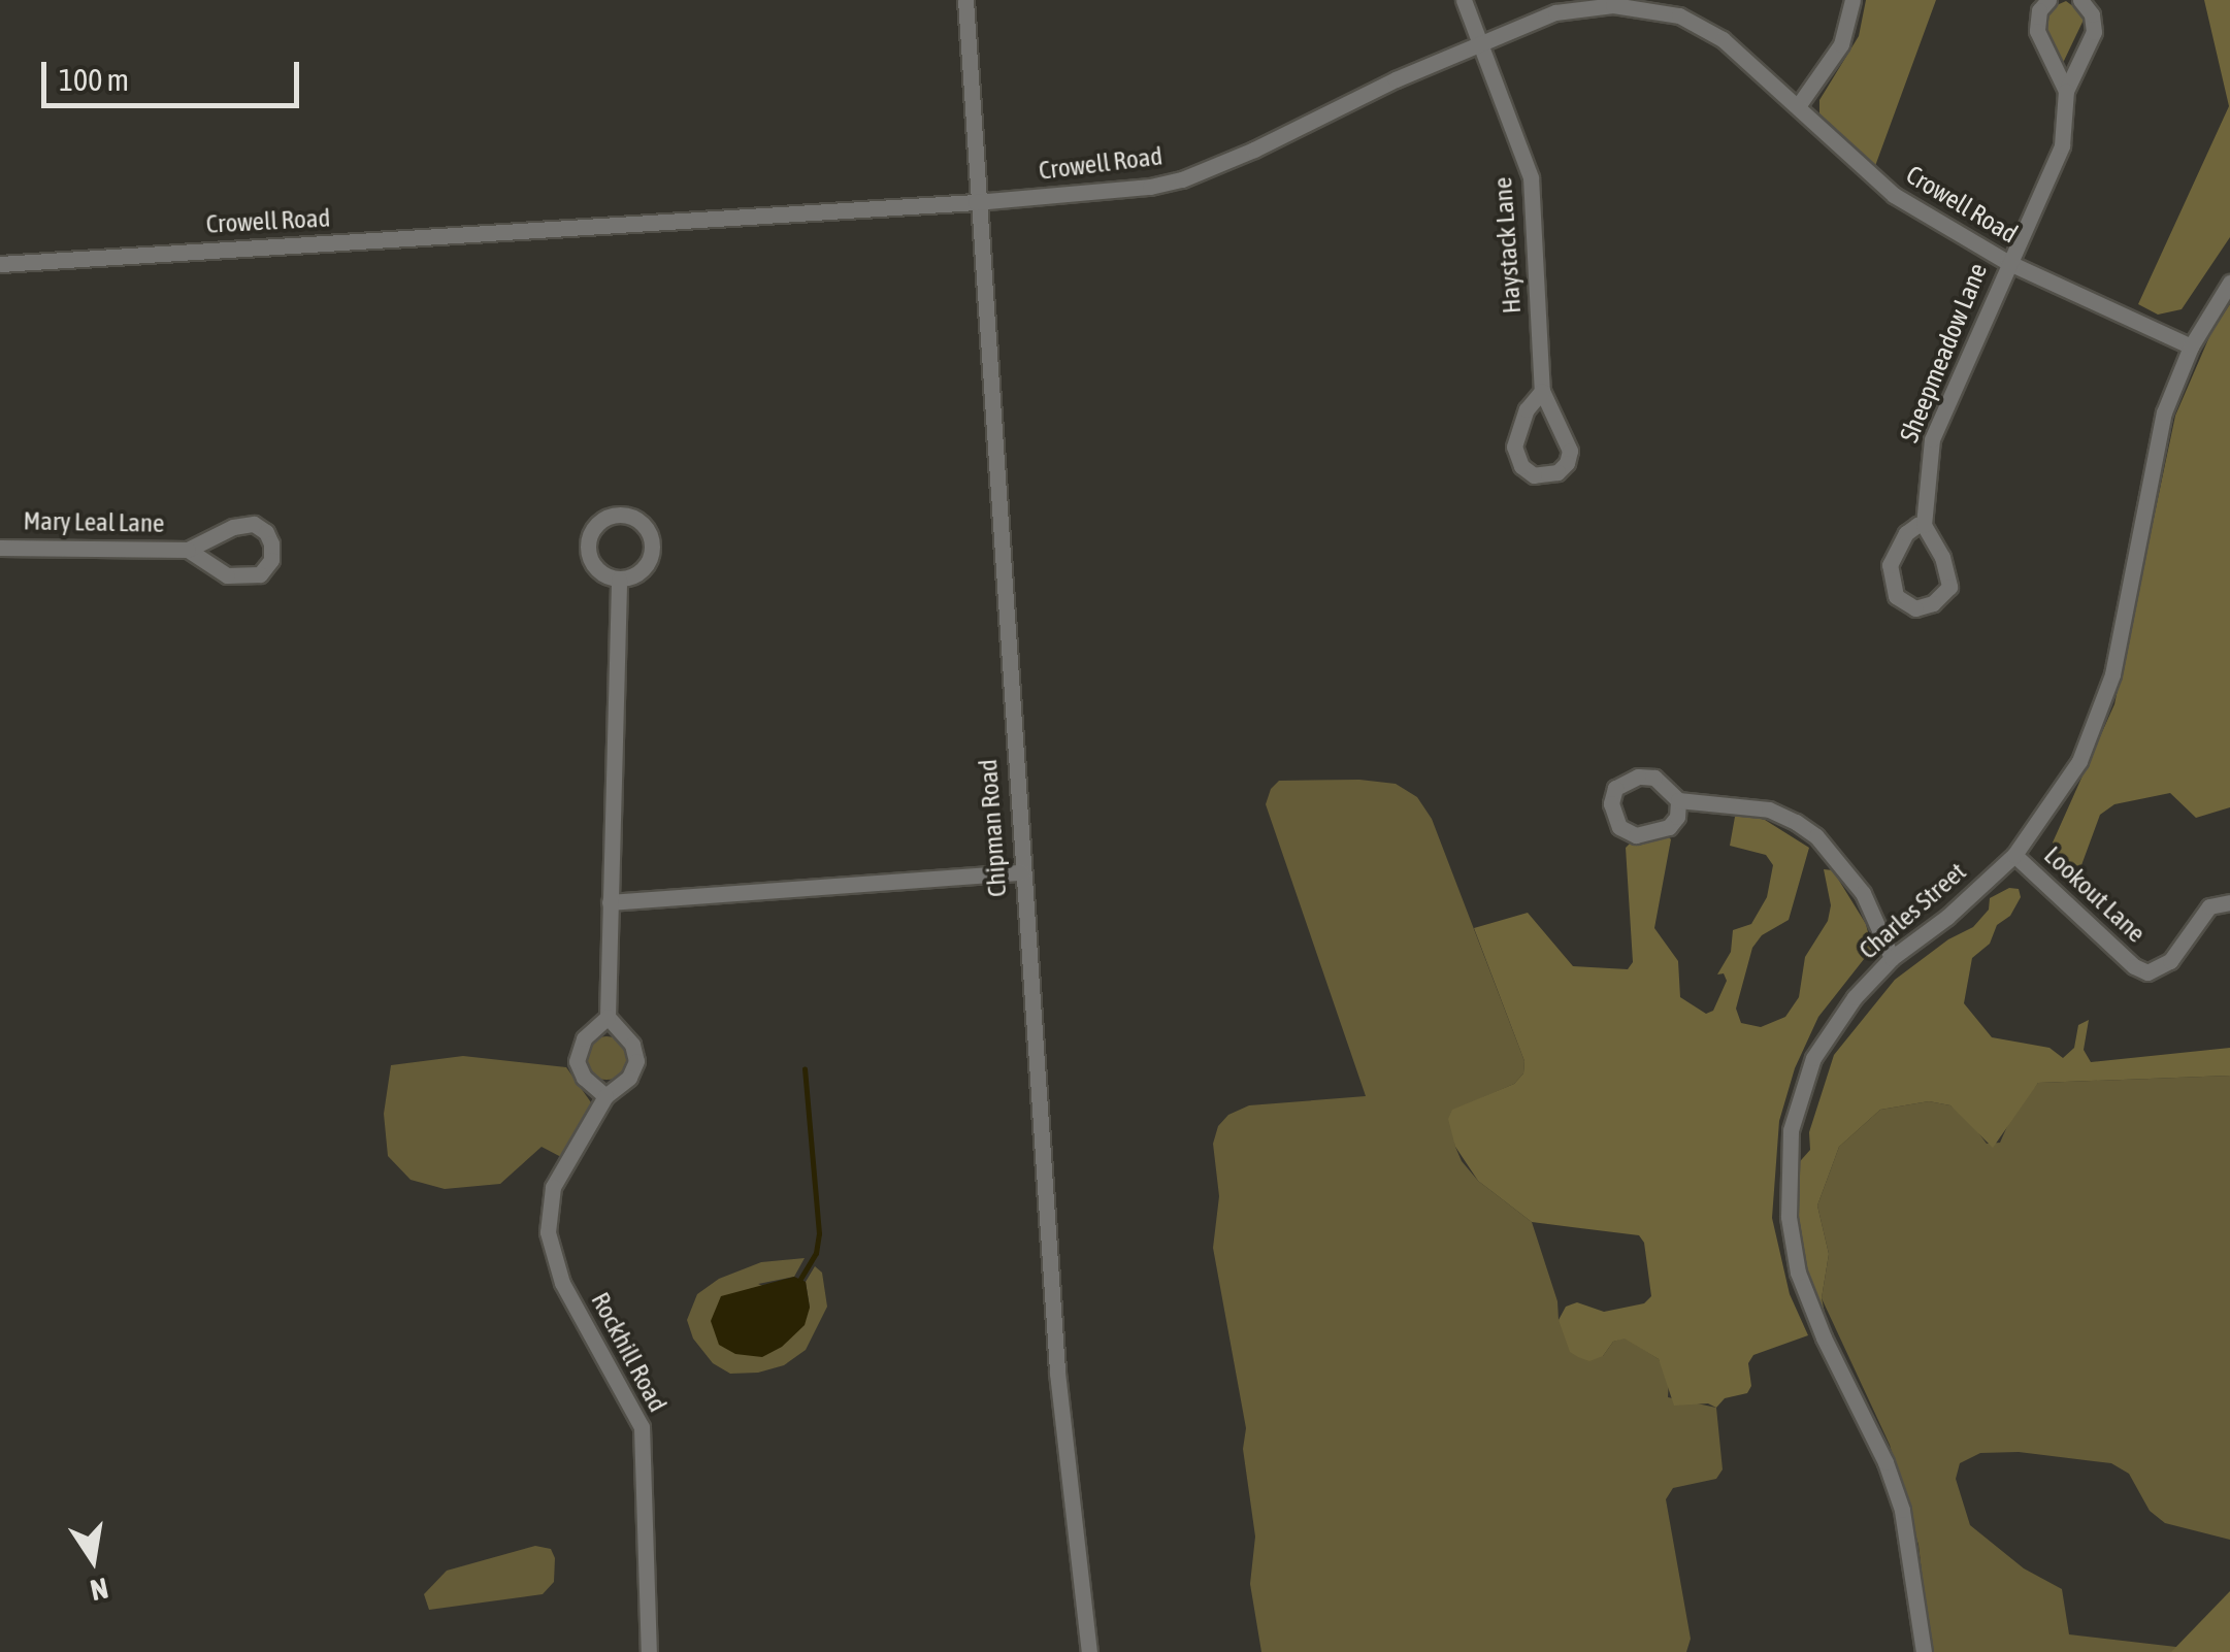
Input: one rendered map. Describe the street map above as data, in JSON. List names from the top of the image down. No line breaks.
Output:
{"streets":{"street":["Crowell Road","Haystack Lane","Sheepmeadow Lane","Mary Leal Lane","Chipman Road","Lookout Lane","Charles Street","Rockhill Road"]},"crossings":[["Crowell Road","Haystack Lane"],["Crowell Road","Sheepmeadow Lane"],["Crowell Road","Chipman Road"],["Crowell Road","Charles Street"],["Lookout Lane","Charles Street"]],"scale_bar":"100 m","north":"bottom"}
